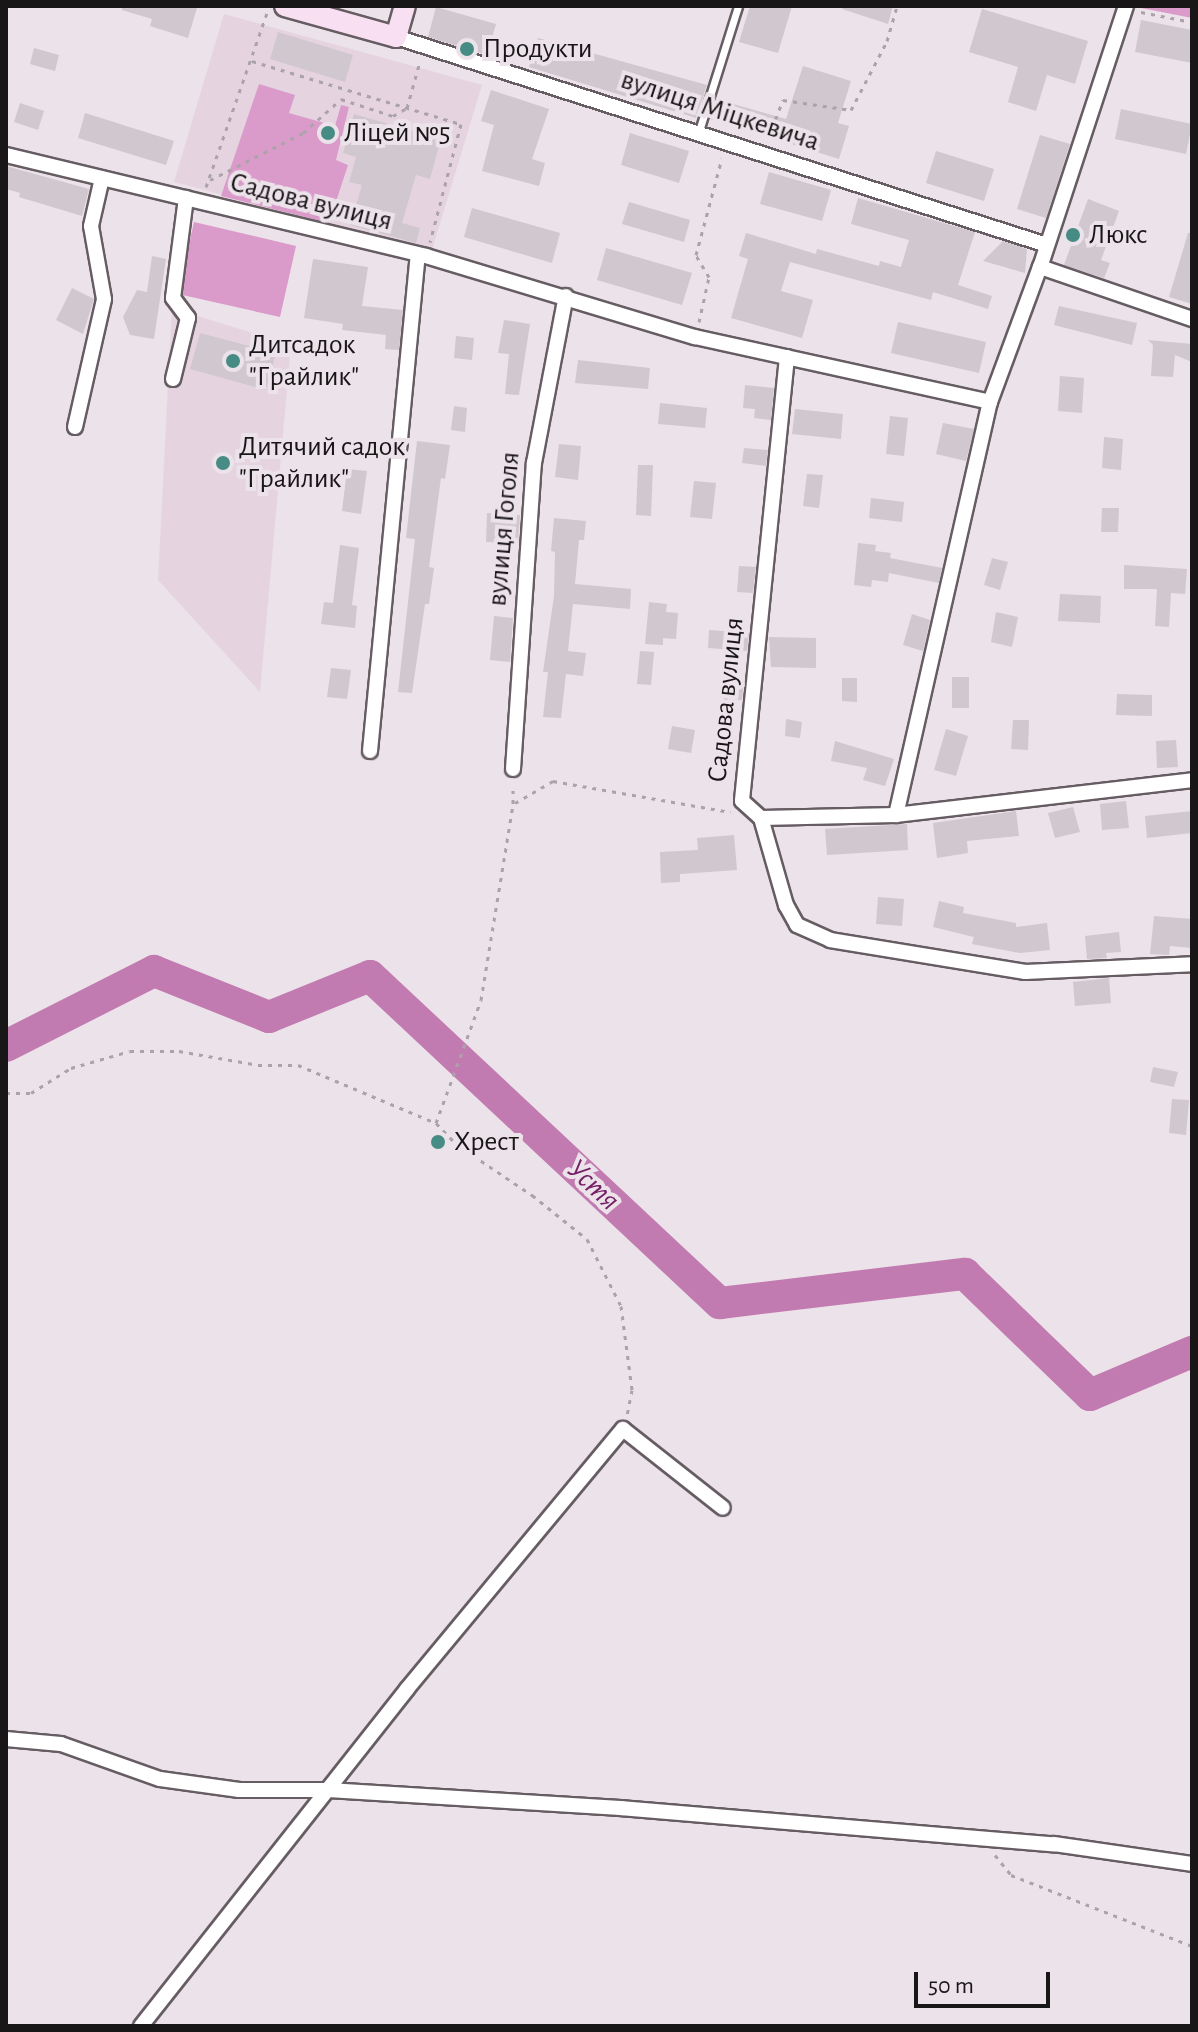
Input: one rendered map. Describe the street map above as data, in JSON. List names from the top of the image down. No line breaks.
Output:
{"streets":{"street":["вулиця Міцкевича","Садова вулиця","вулиця Гоголя"]},"crossings":[["Садова вулиця","вулиця Гоголя"]],"water":["Устя"],"places":["Продукти","Ліцей №5","Люкс","Дитсадок \"Грайлик\"","Дитячий садок \"Грайлик\"","Хрест"],"scale_bar":"50 m"}
